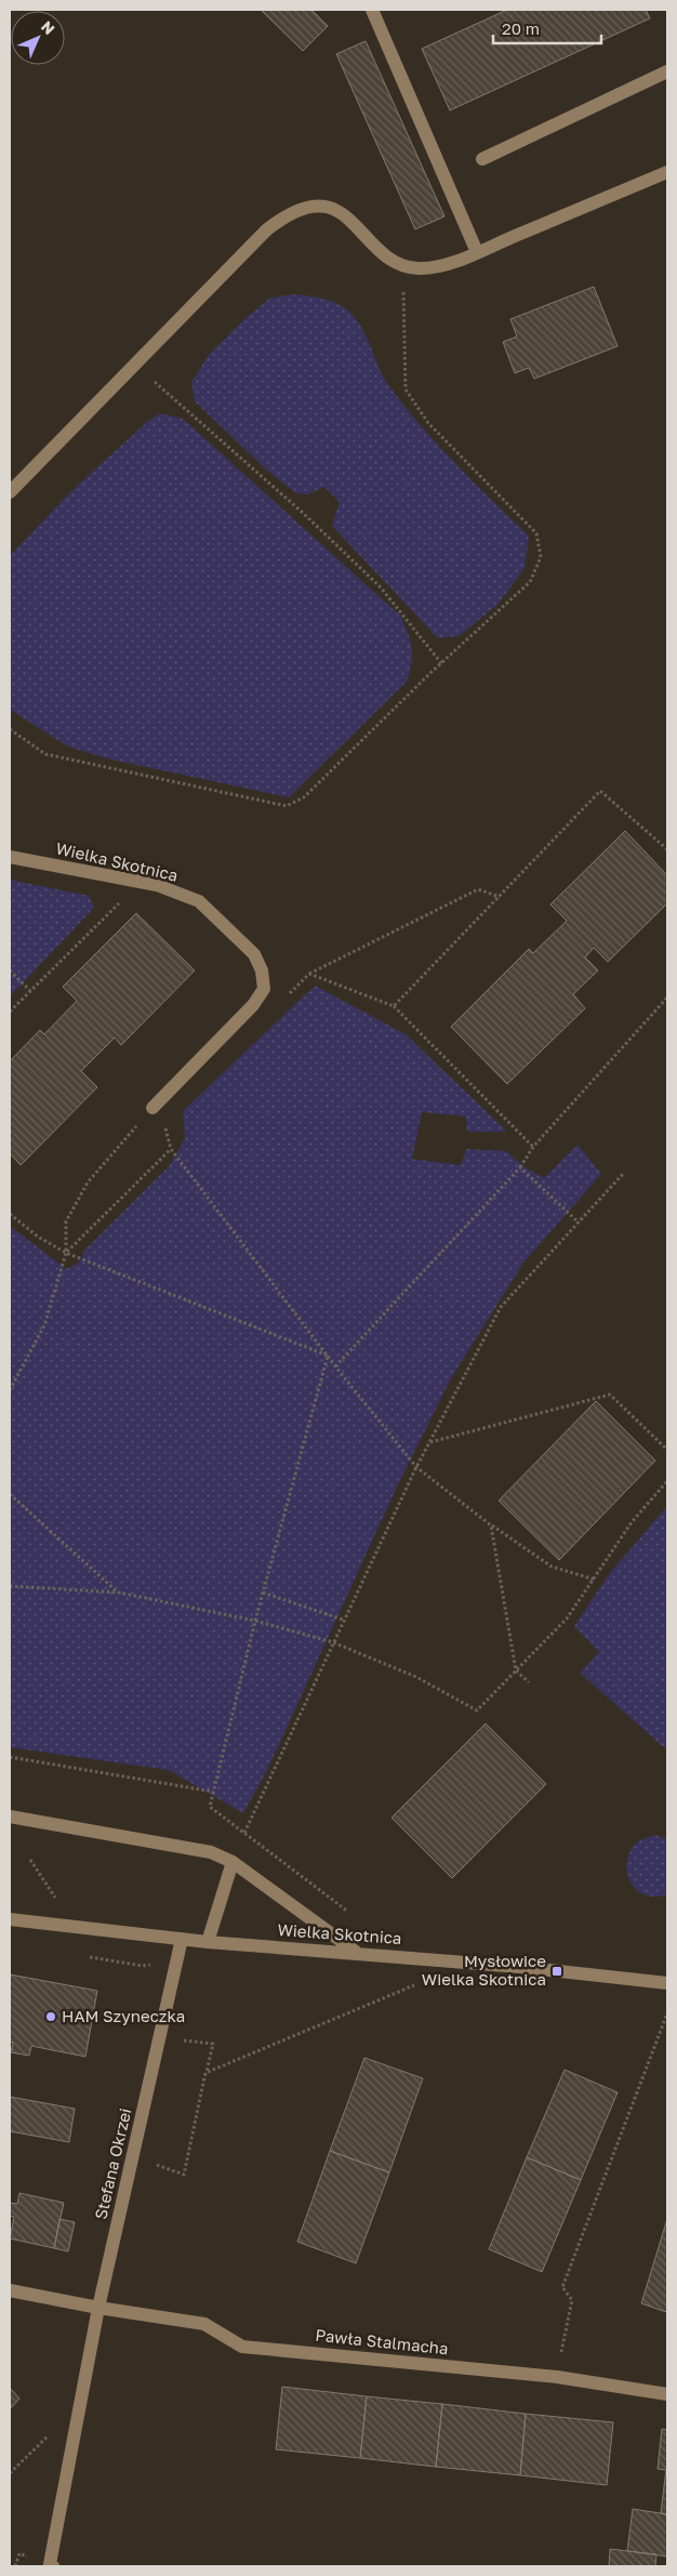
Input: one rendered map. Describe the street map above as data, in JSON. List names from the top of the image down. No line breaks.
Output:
{"streets":{"street":["Wielka Skotnica","Stefana Okrzei","Pawła Stalmacha"]},"crossings":[["Wielka Skotnica","Stefana Okrzei"],["Stefana Okrzei","Pawła Stalmacha"]],"places":{"transit":["Mysłowice Wielka Skotnica"],"other":["HAM Szyneczka"]},"scale_bar":"20 m","north":"top right"}
